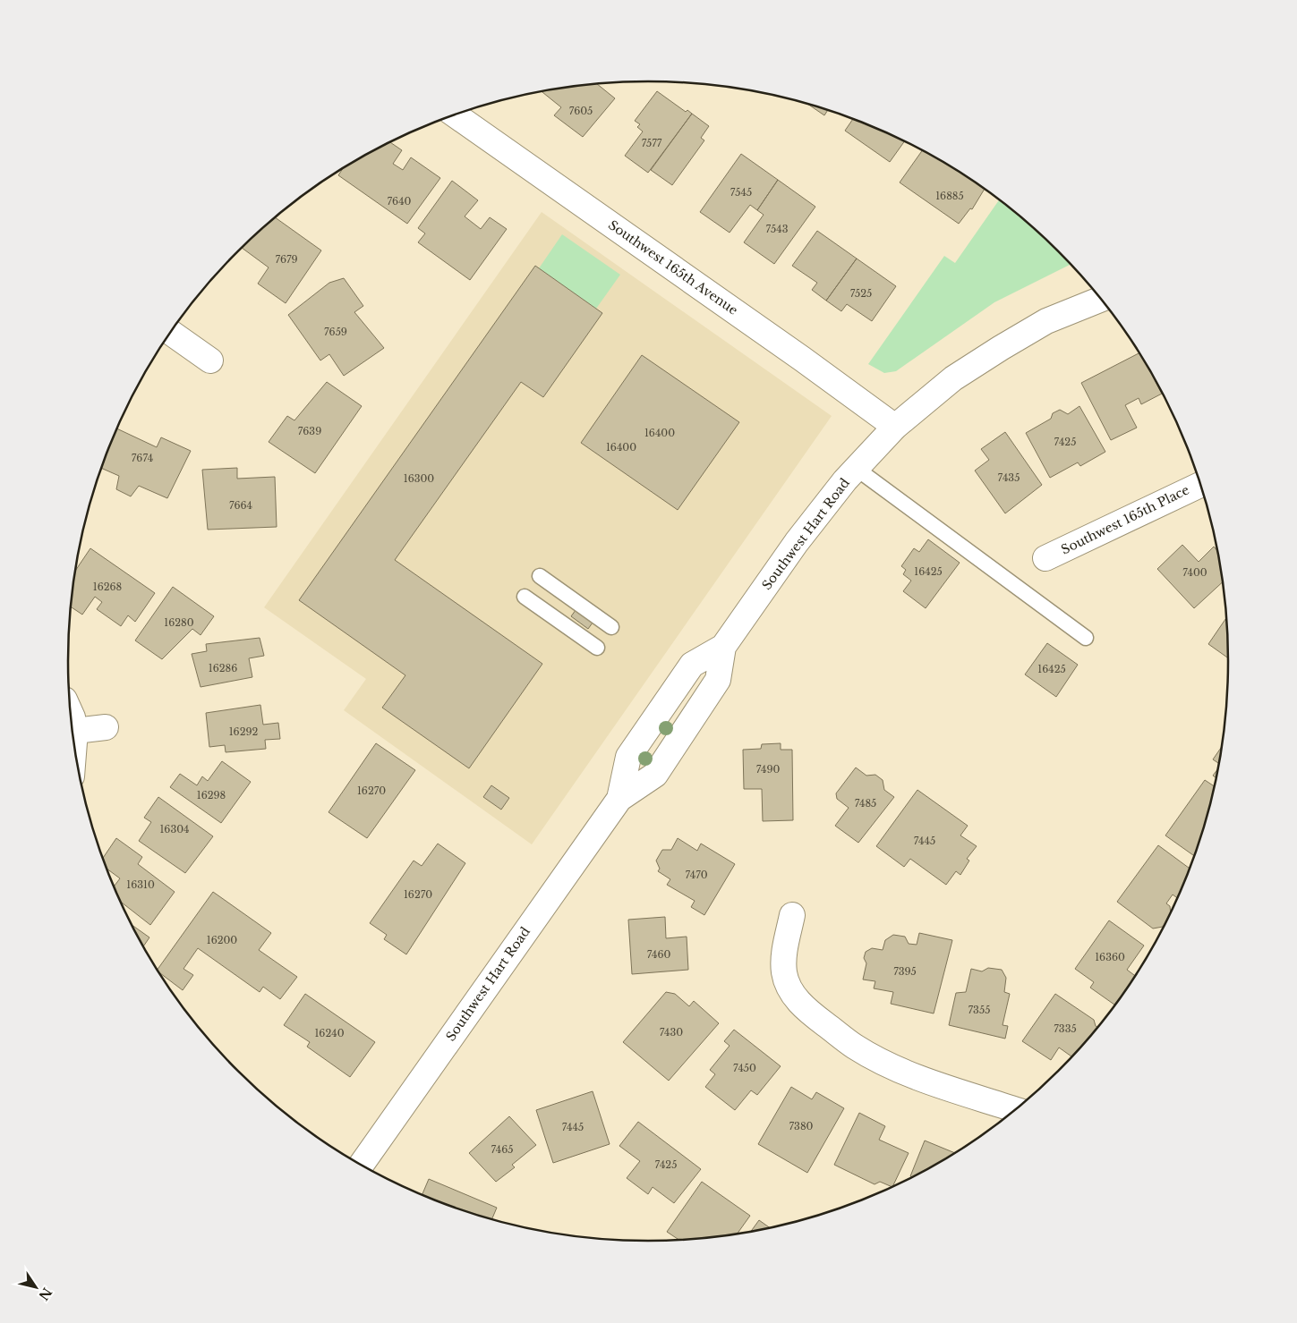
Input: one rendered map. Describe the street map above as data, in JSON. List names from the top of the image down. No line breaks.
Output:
{"streets":{"street":["Southwest 165th Avenue","Southwest 165th Place","Southwest Hart Road"]},"crossings":[["Southwest 165th Avenue","Southwest Hart Road"]],"house_numbers":["7605","7577","7545","16885","7640","7543","7679","7525","7659","7639","16400","7425","16400","7674","7435","16300","7664","16425","7400","16268","16280","16286","16425","16292","7490","16270","16298","7485","16304","7445","7470","16310","16270","16200","7460","16360","7395","7355","7335","7430","16240","7450","7380","7445","7465","7425"],"north":"bottom right"}
